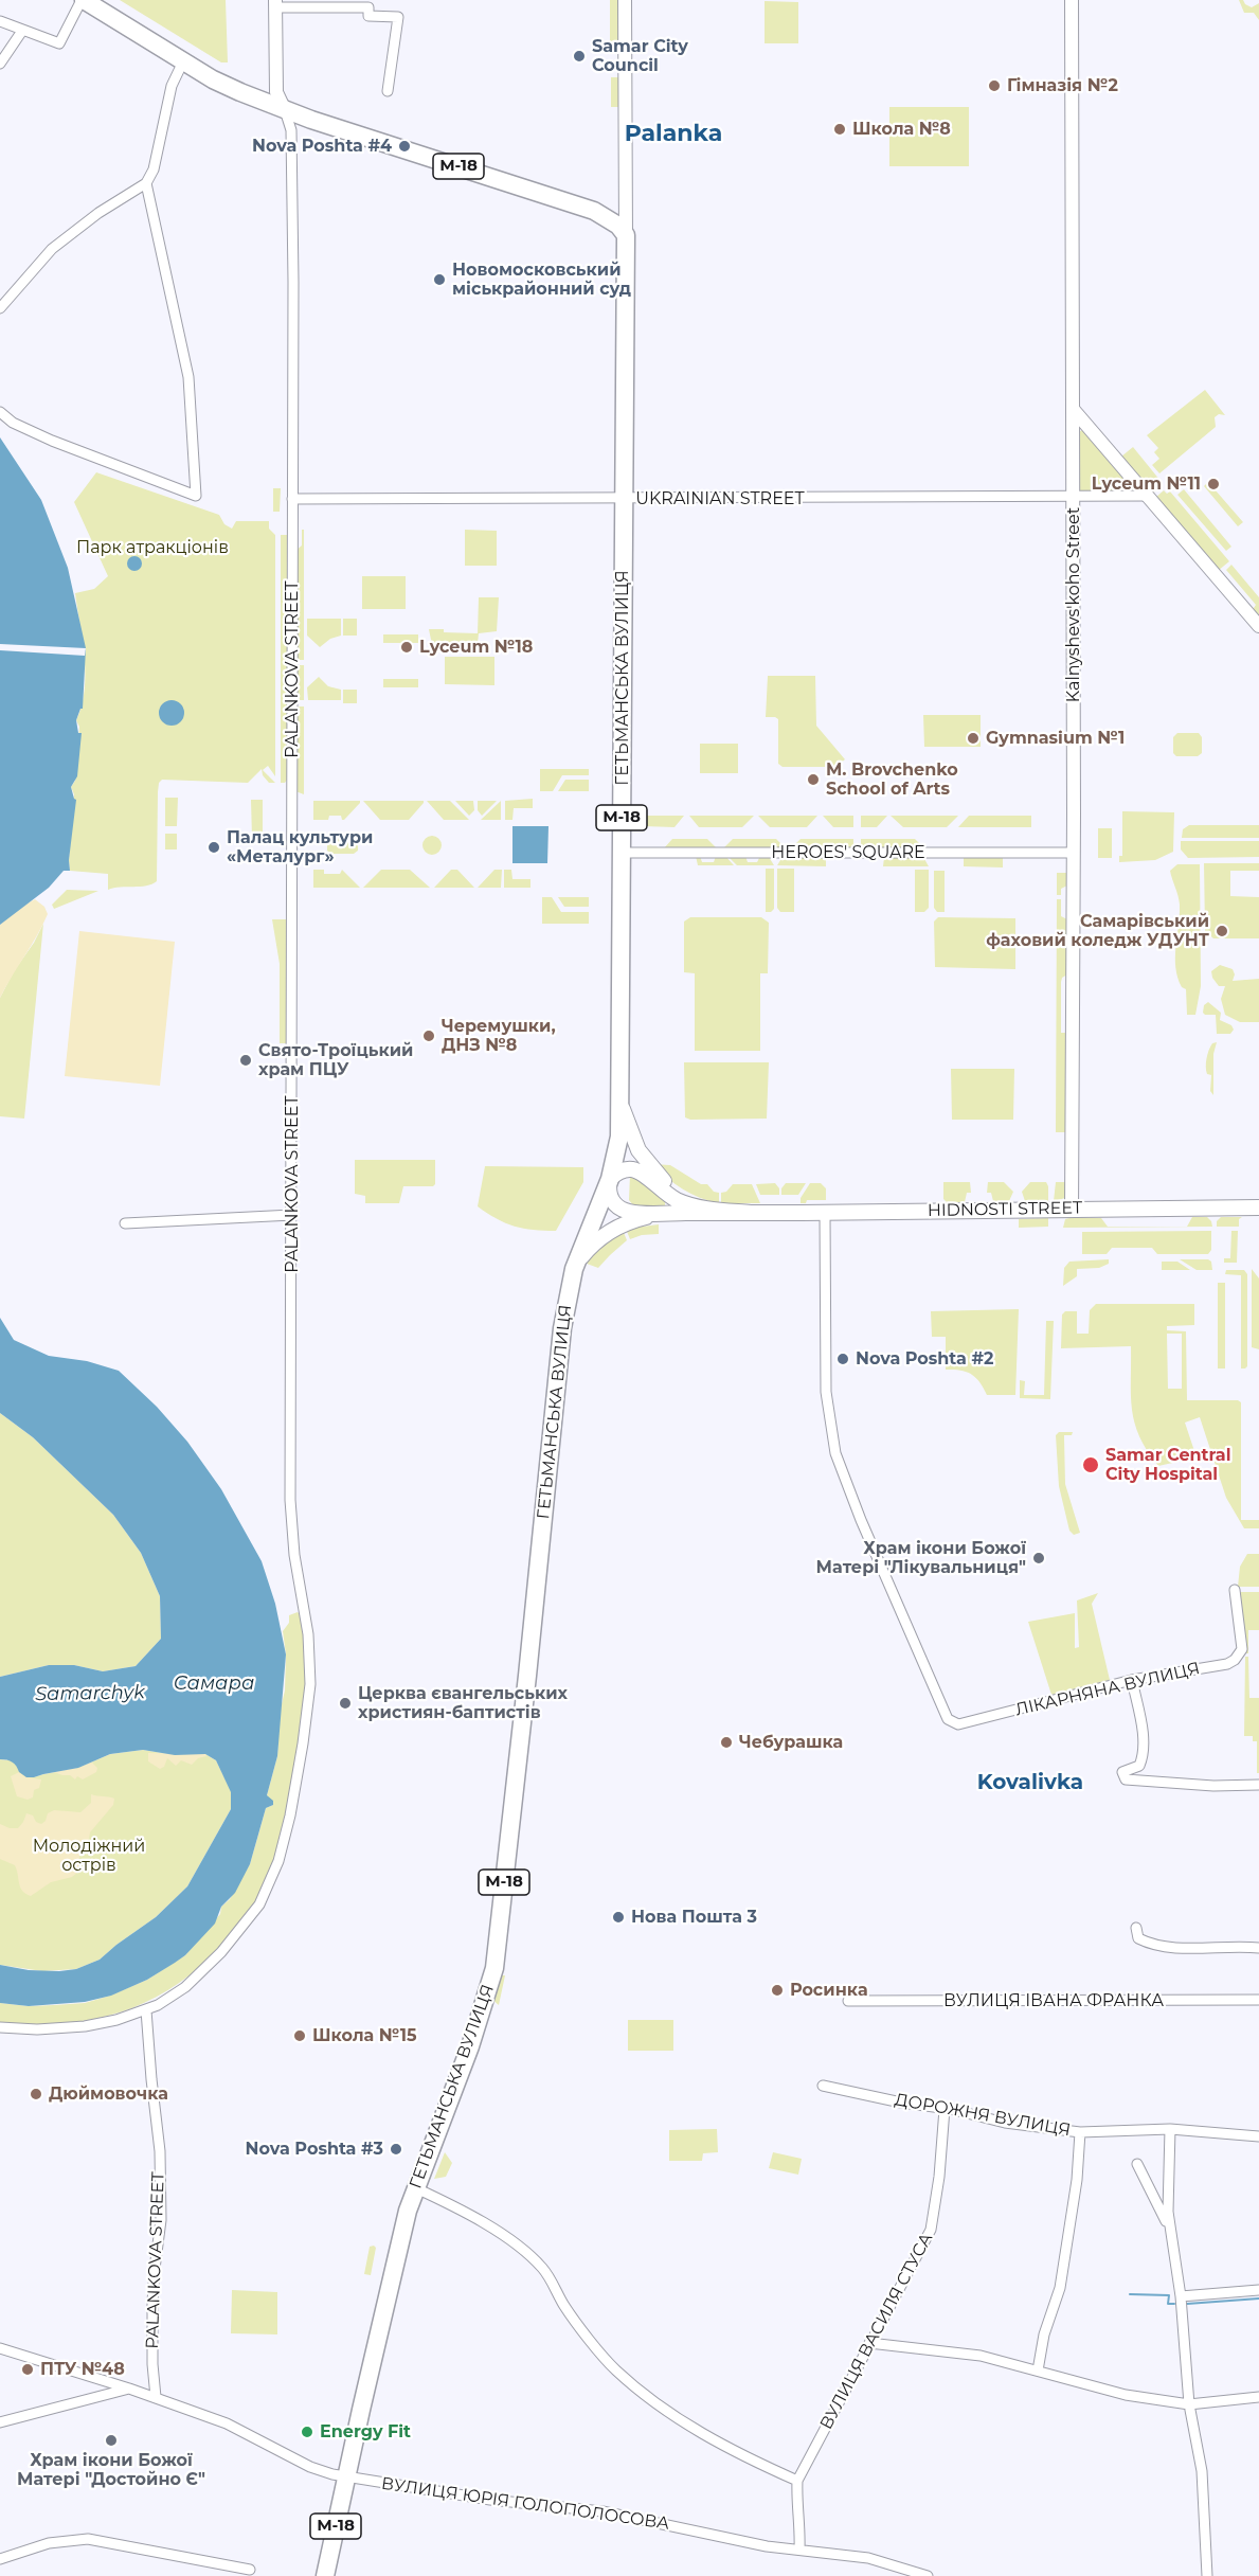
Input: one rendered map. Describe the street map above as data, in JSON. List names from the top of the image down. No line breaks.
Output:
{"streets":{"highway":["М-18","ГЕТЬМАНСЬКА ВУЛИЦЯ"],"main road":["HIDNOSTI STREET"],"street":["UKRAINIAN STREET","Kalnyshevsʹkoho Street","PALANKOVA STREET","HEROES' SQUARE","ЛІКАРНЯНА ВУЛИЦЯ","ВУЛИЦЯ ІВАНА ФРАНКА","ДОРОЖНЯ ВУЛИЦЯ","ВУЛИЦЯ ВАСИЛЯ СТУСА","ВУЛИЦЯ ЮРІЯ ГОЛОПОЛОСОВА"]},"crossings":[["М-18","PALANKOVA STREET"],["М-18","ГЕТЬМАНСЬКА ВУЛИЦЯ"],["UKRAINIAN STREET","Kalnyshevsʹkoho Street"],["UKRAINIAN STREET","PALANKOVA STREET"],["UKRAINIAN STREET","ГЕТЬМАНСЬКА ВУЛИЦЯ"],["Kalnyshevsʹkoho Street","HEROES' SQUARE"],["Kalnyshevsʹkoho Street","HIDNOSTI STREET"],["PALANKOVA STREET","ВУЛИЦЯ ЮРІЯ ГОЛОПОЛОСОВА"],["ГЕТЬМАНСЬКА ВУЛИЦЯ","HEROES' SQUARE"],["ГЕТЬМАНСЬКА ВУЛИЦЯ","HIDNOSTI STREET"],["ГЕТЬМАНСЬКА ВУЛИЦЯ","ВУЛИЦЯ ЮРІЯ ГОЛОПОЛОСОВА"],["HIDNOSTI STREET","ЛІКАРНЯНА ВУЛИЦЯ"],["ДОРОЖНЯ ВУЛИЦЯ","ВУЛИЦЯ ВАСИЛЯ СТУСА"],["ВУЛИЦЯ ВАСИЛЯ СТУСА","ВУЛИЦЯ ЮРІЯ ГОЛОПОЛОСОВА"]],"districts":["Palanka","Kovalivka"],"water":["Самара","Samarchyk"],"parks":["Парк атракціонів","Молодіжний острів"],"places":["Samar City Council","Гімназія №2","Школа №8","Nova Poshta #4","Новомосковський міськрайонний суд","Lyceum №11","Lyceum №18","Gymnasium №1","M. Brovchenko School of Arts","Палац культури «Металург»","Самарівський фаховий коледж УДУНТ","Черемушки, ДНЗ №8","Свято-Троїцький храм ПЦУ","Nova Poshta #2","Samar Central City Hospital","Храм ікони Божої Матері \"Лікувальниця\"","Церква євангельських християн-баптистів","Чебурашка","Нова Пошта 3","Росинка","Школа №15","Дюймовочка","Nova Poshta #3","ПТУ №48","Energy Fit","Храм ікони Божої Матері \"Достойно Є\""]}
